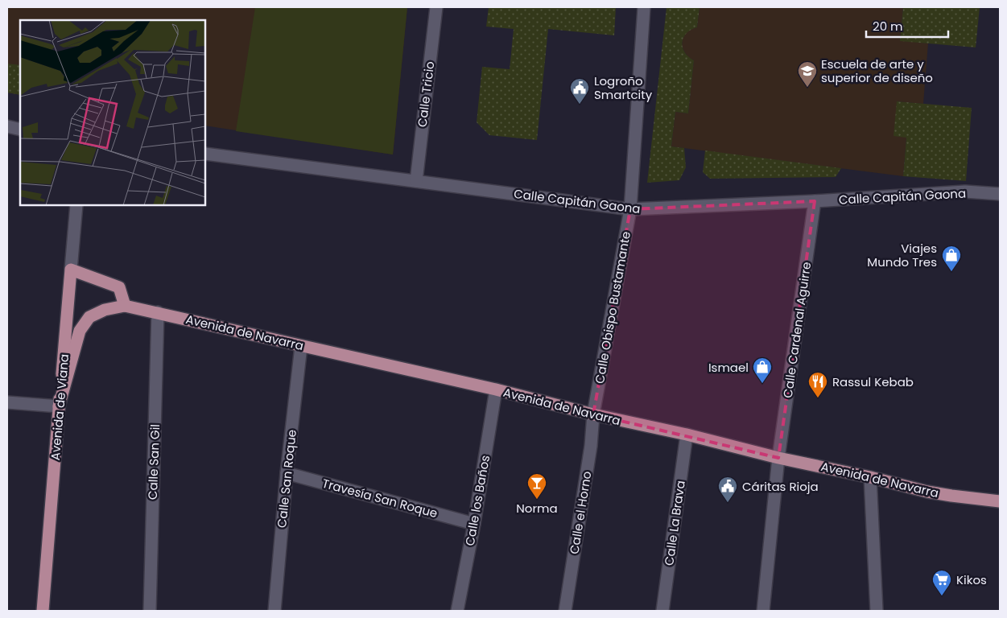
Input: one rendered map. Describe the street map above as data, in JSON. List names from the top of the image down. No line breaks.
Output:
{"streets":{"main road":["Avenida de Navarra","Avenida de Viana"],"street":["Calle Tricio","Calle Capitán Gaona","Calle Obispo Bustamante","Calle Cardenal Aguirre","Calle San Gil","Calle San Roque","Travesía San Roque","Calle los Baños","Calle el Horno","Calle La Brava"]},"crossings":[["Calle Tricio","Calle Capitán Gaona"],["Calle Capitán Gaona","Calle Obispo Bustamante"],["Calle Capitán Gaona","Calle Cardenal Aguirre"],["Calle Obispo Bustamante","Avenida de Navarra"],["Calle Obispo Bustamante","Calle el Horno"],["Calle Cardenal Aguirre","Avenida de Navarra"],["Avenida de Navarra","Avenida de Viana"],["Avenida de Navarra","Calle San Gil"],["Avenida de Navarra","Calle San Roque"],["Avenida de Navarra","Calle los Baños"],["Avenida de Navarra","Calle el Horno"],["Avenida de Navarra","Calle La Brava"],["Calle San Roque","Travesía San Roque"],["Travesía San Roque","Calle los Baños"]],"places":{"school or university":["Escuela de arte y superior de diseño"],"public building":["Logroño Smartcity","Cáritas Rioja"],"shop":["Viajes Mundo Tres","Ismael"],"restaurant":["Rassul Kebab"],"bar":["Norma"],"supermarket":["Kikos"]},"scale_bar":"20 m"}
